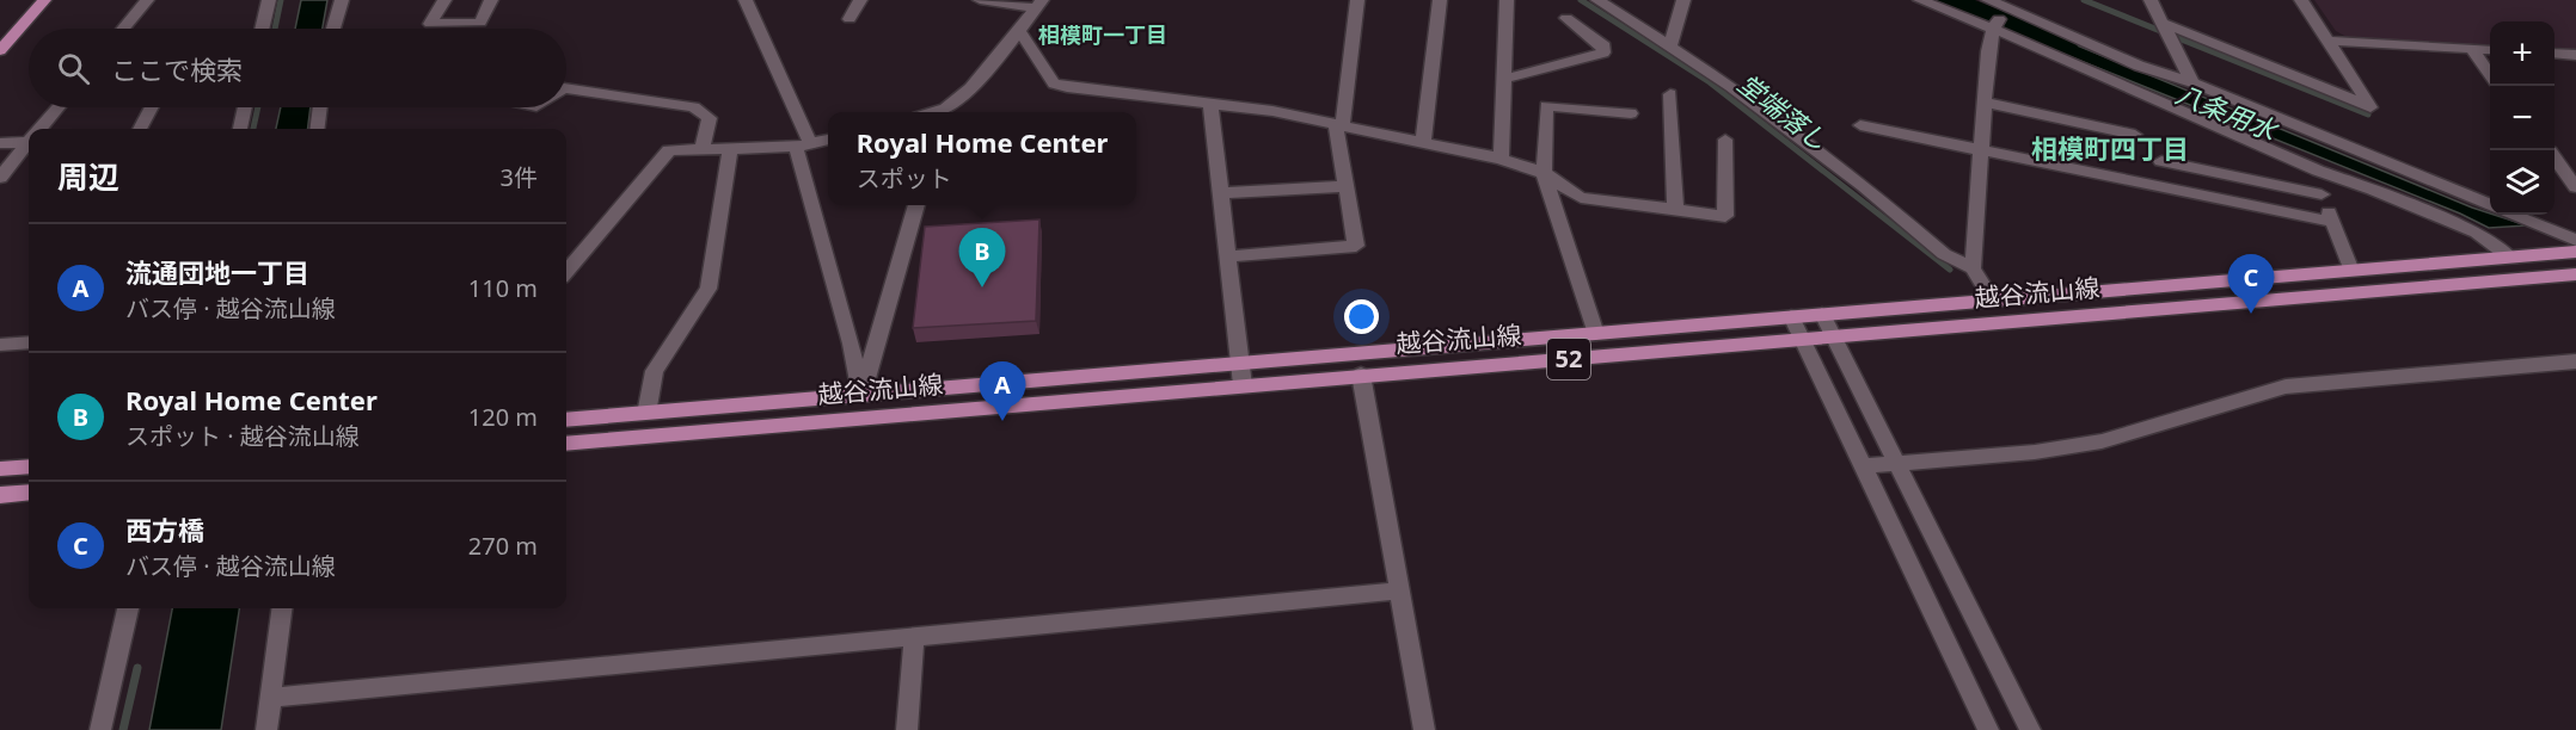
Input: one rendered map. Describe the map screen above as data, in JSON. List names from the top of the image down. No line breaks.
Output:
{"streets":{"main road":["越谷流山線","52"]},"districts":["相模町一丁目","相模町四丁目"],"water":["堂端落し","八条用水"],"page":{"map_buttons":["+","−"],"search":"ここで検索","popup":["Royal Home Center","スポット"],"heading":["周辺","3件"],"list":[{"mark":"A","name":"流通団地一丁目","note":"バス停 · 越谷流山線","value":"110 m"},{"mark":"B","name":"Royal Home Center","note":"スポット · 越谷流山線","value":"120 m"},{"mark":"C","name":"西方橋","note":"バス停 · 越谷流山線","value":"270 m"}],"pins":["B","C","A"]}}
